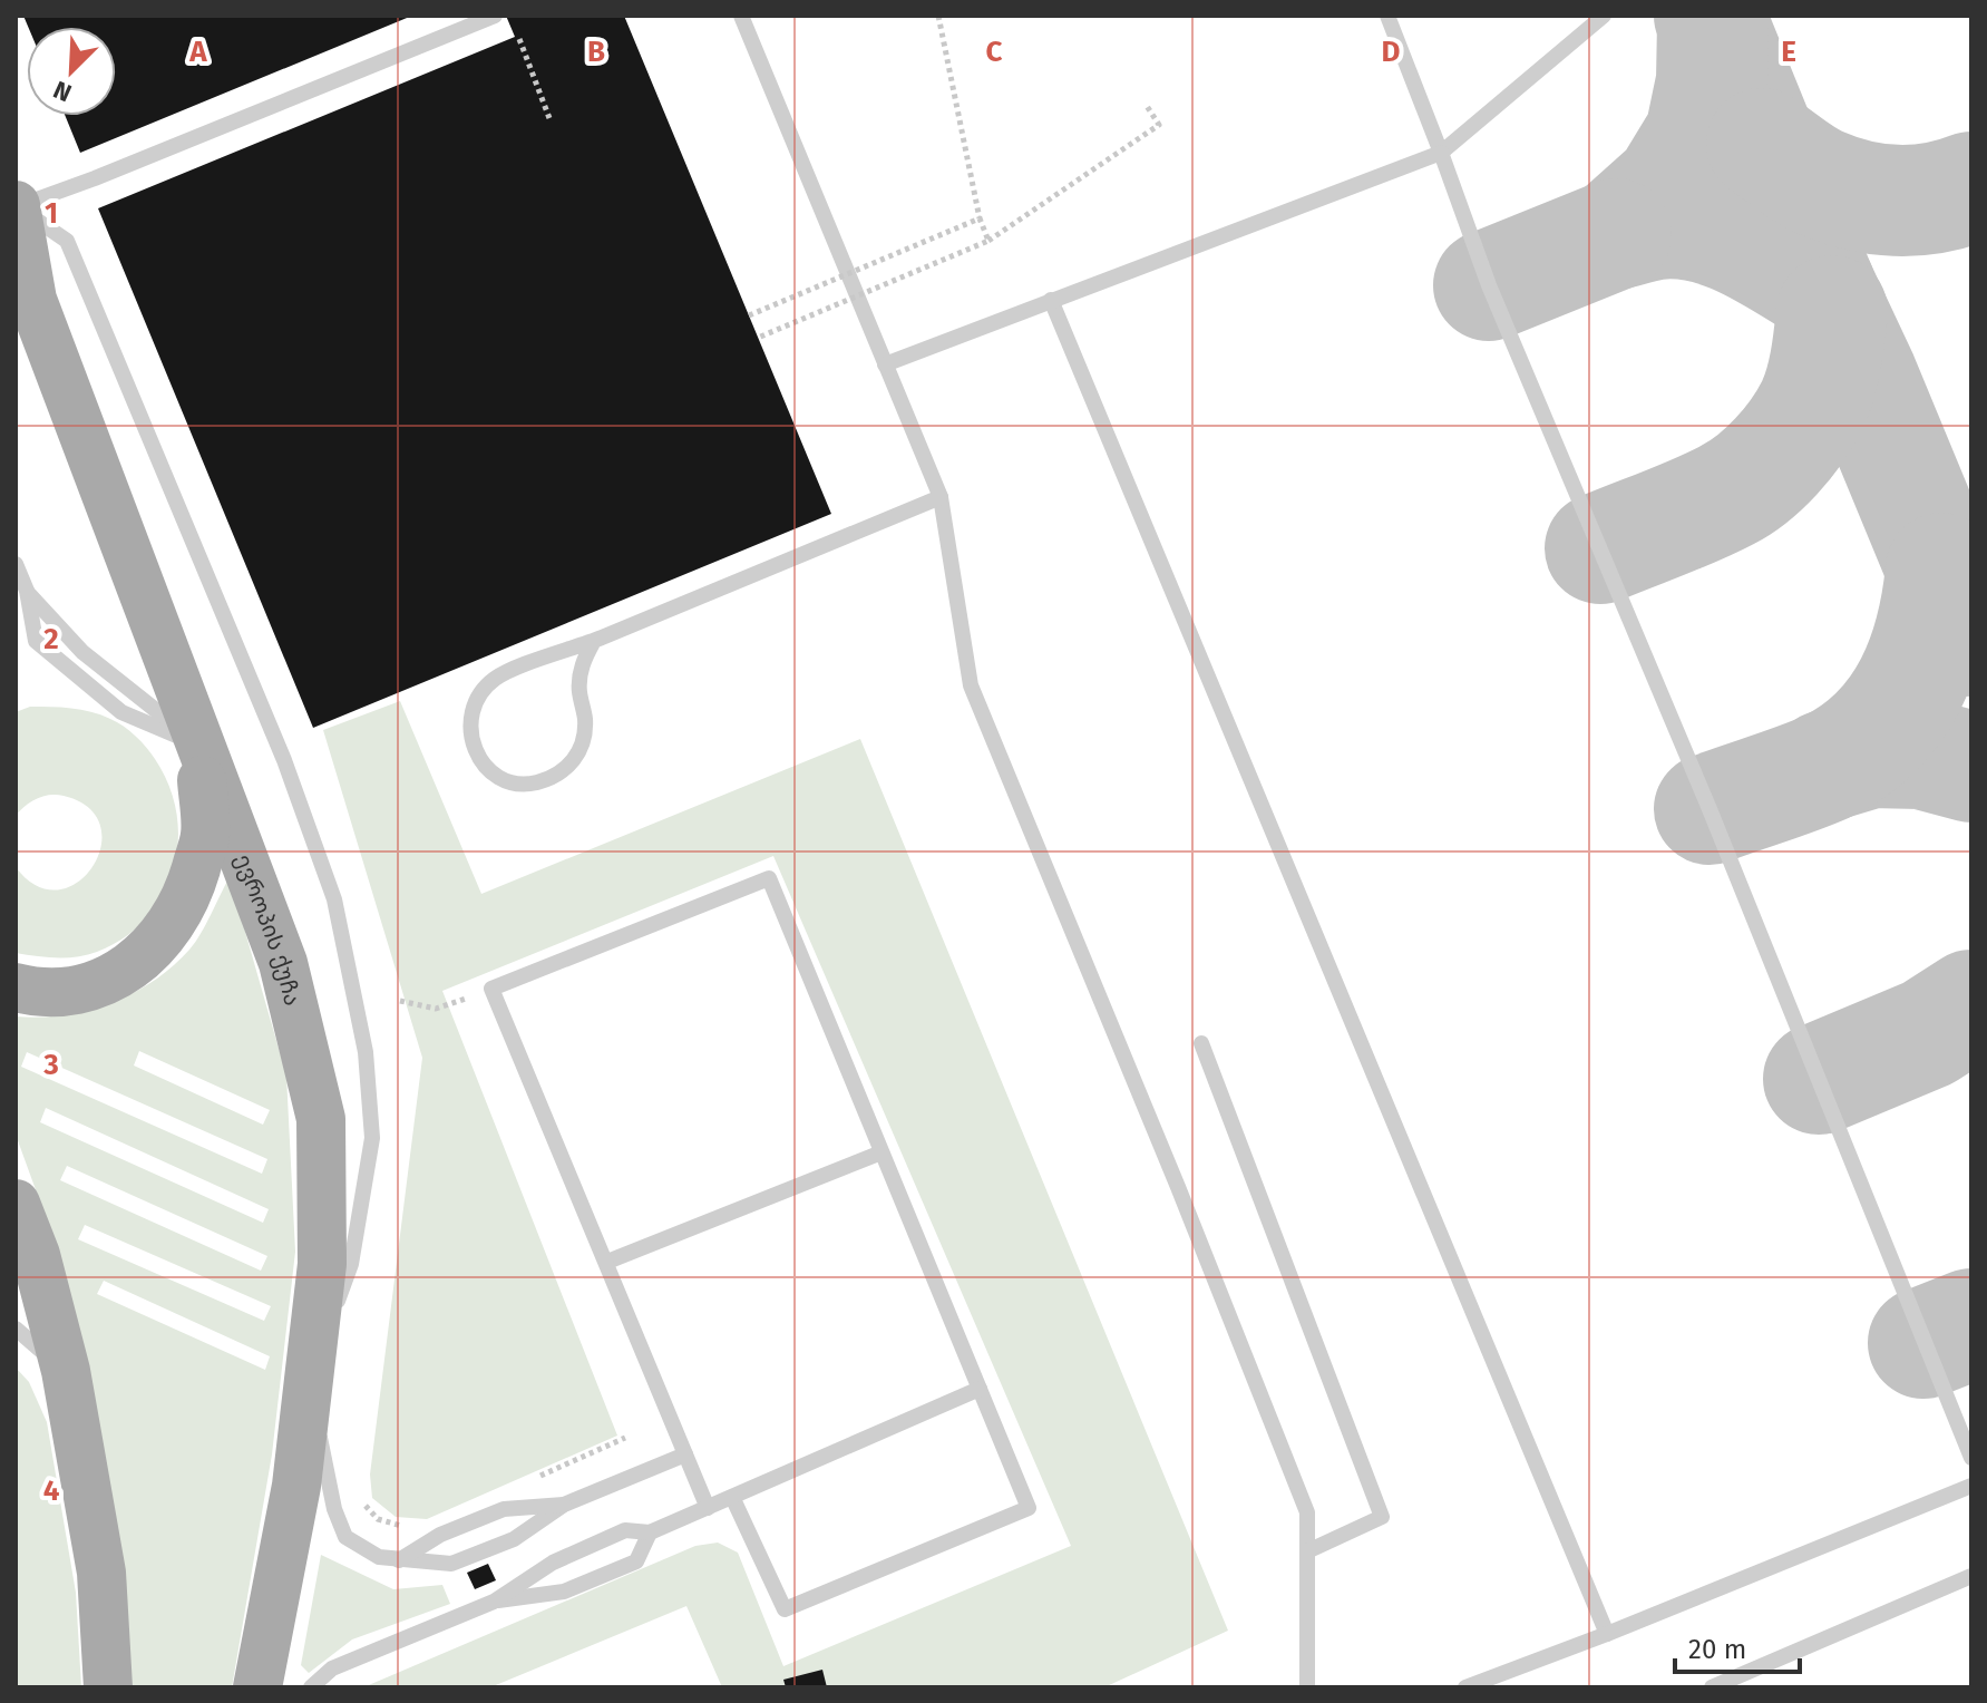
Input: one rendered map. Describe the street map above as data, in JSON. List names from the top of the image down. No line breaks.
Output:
{"streets":{"main road":["ევროპის ქუჩა"]},"scale_bar":"20 m","north":"bottom left","grid":{"columns":["A","B","C","D","E"],"rows":["1","2","3","4"]}}
